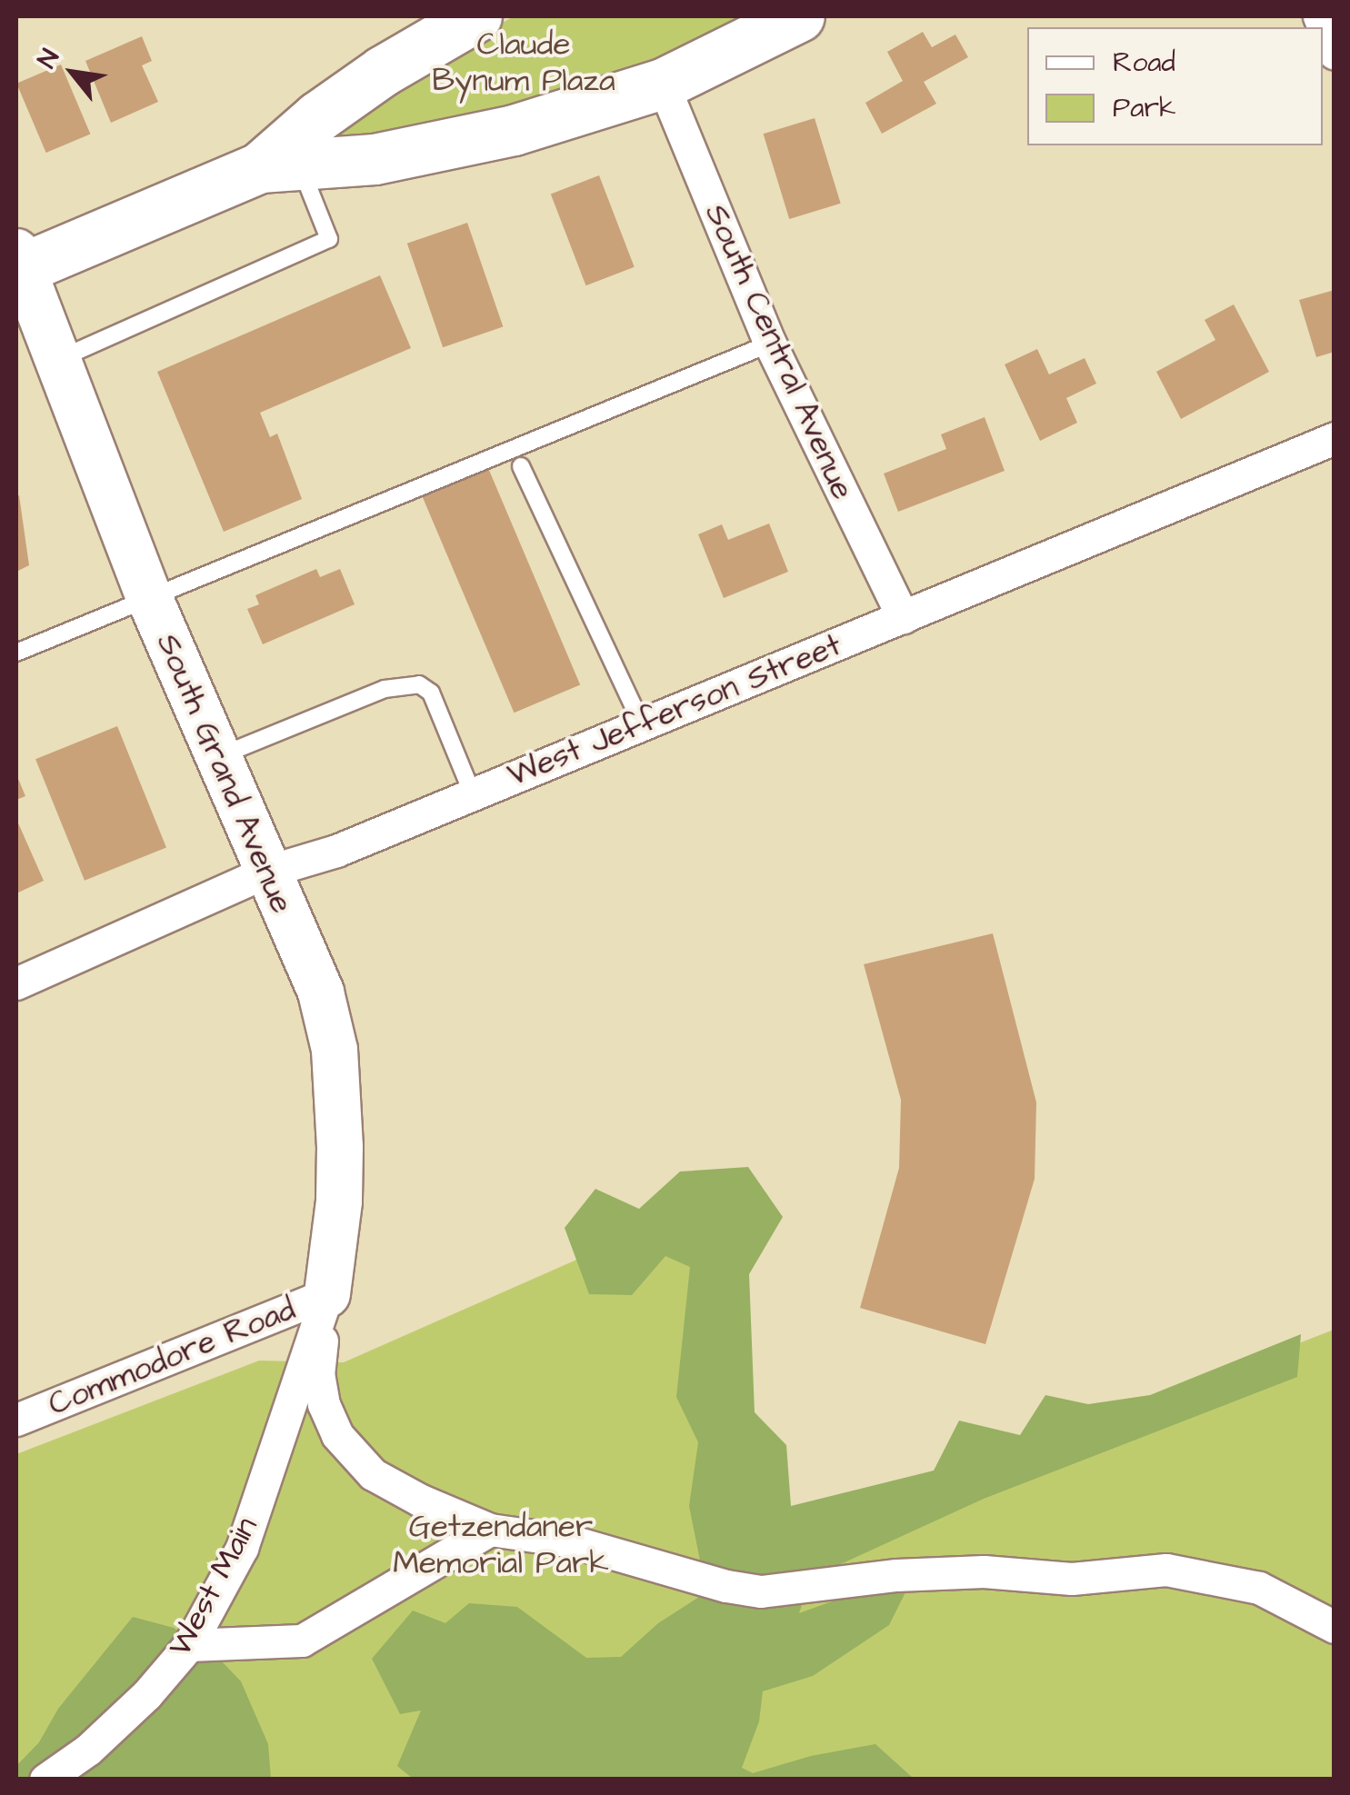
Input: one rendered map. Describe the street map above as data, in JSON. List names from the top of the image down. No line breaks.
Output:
{"streets":{"street":["South Central Avenue","West Jefferson Street","South Grand Avenue","Commodore Road","West Main"]},"crossings":[["South Central Avenue","West Jefferson Street"],["West Jefferson Street","South Grand Avenue"],["South Grand Avenue","Commodore Road"],["South Grand Avenue","West Main"],["Commodore Road","West Main"]],"parks":["Claude Bynum Plaza","Getzendaner Memorial Park"],"legend":["Road","Park"],"north":"top left"}
